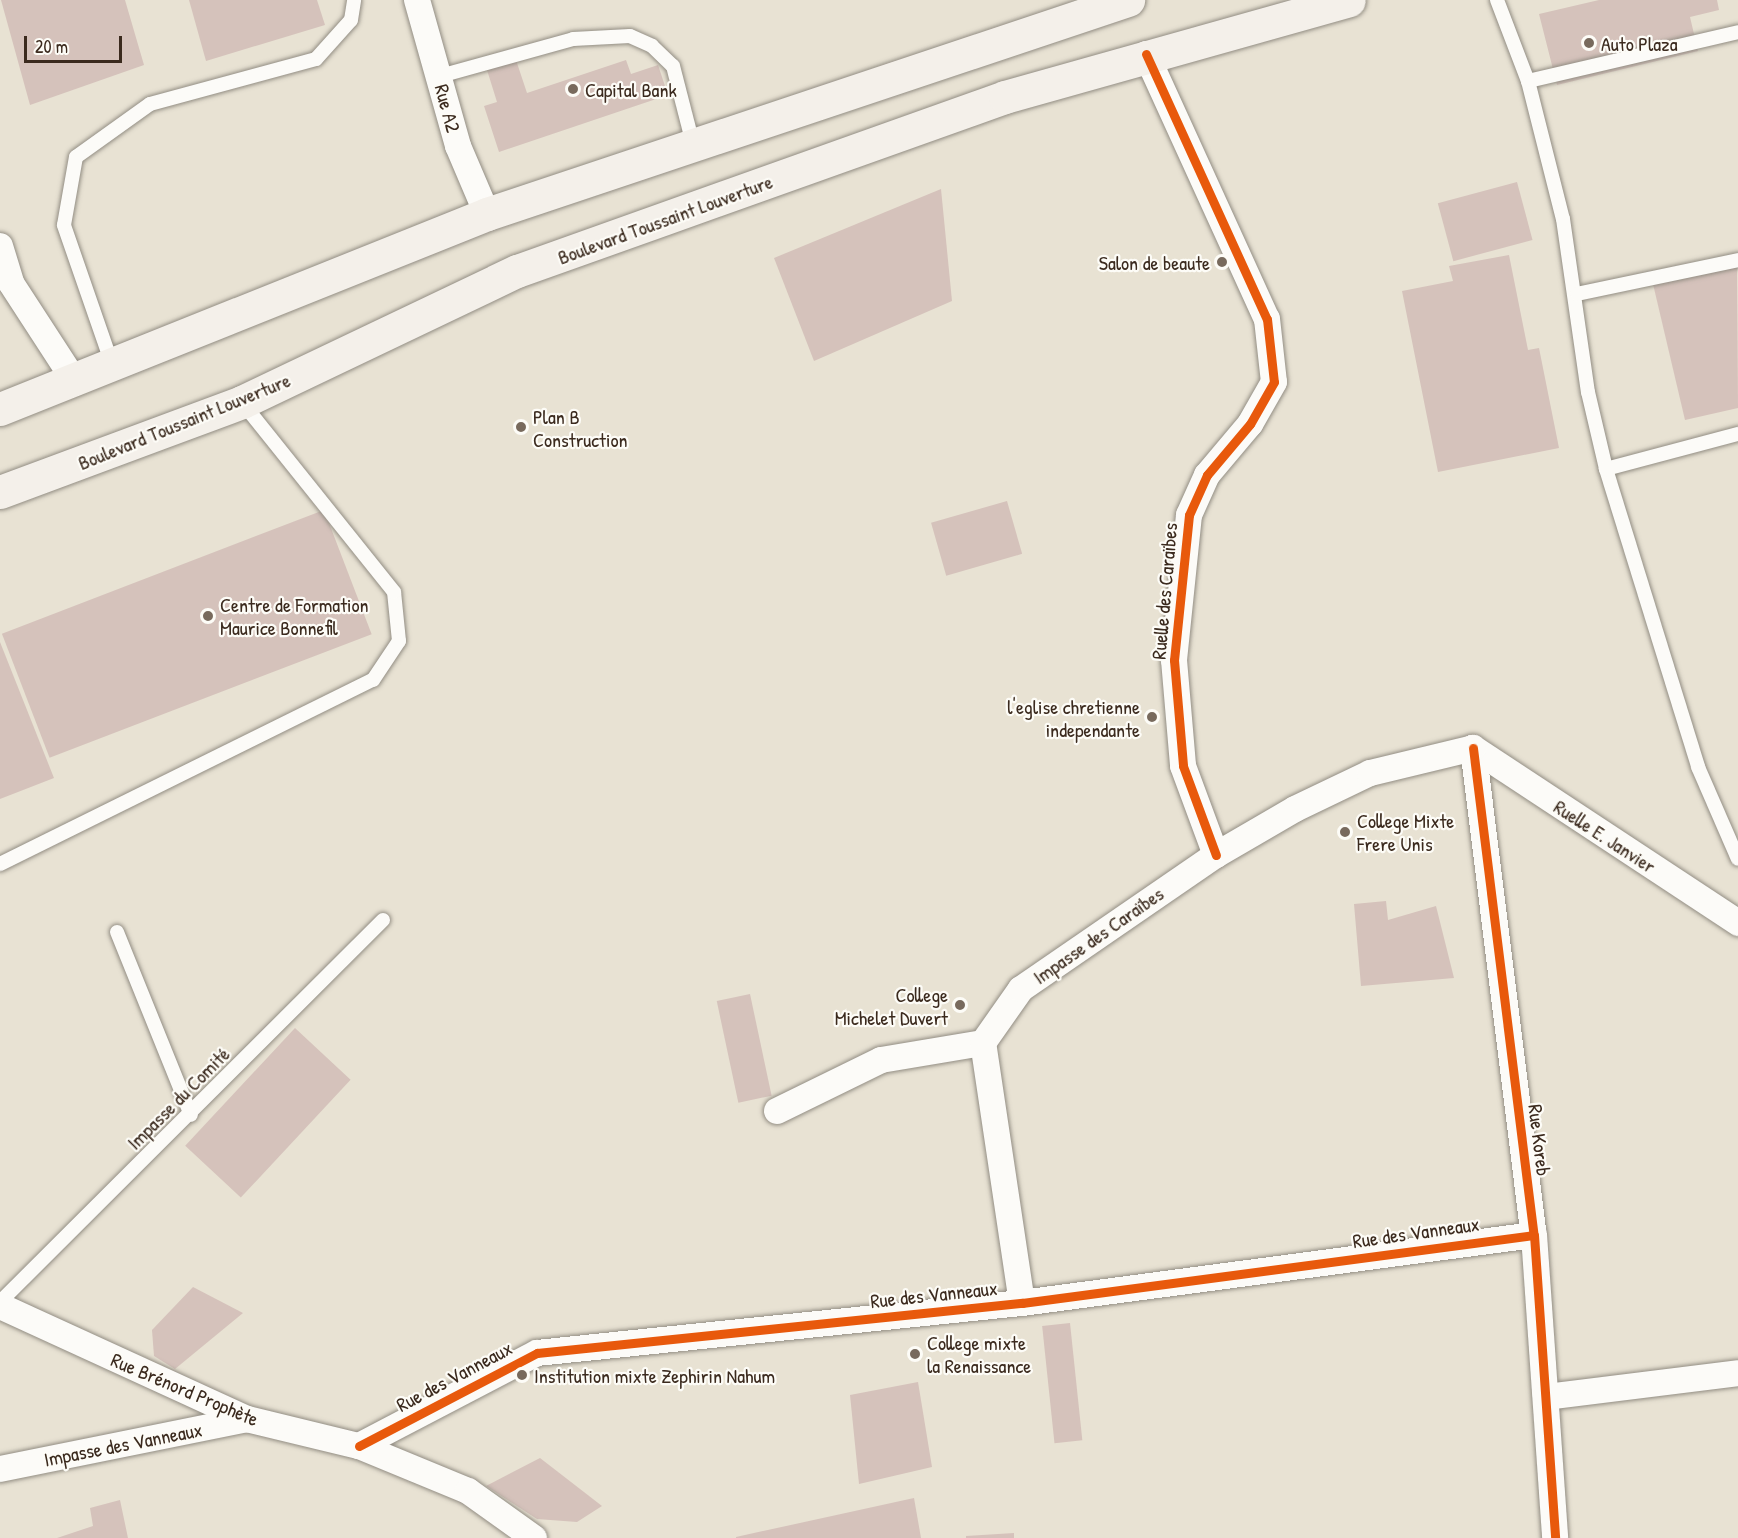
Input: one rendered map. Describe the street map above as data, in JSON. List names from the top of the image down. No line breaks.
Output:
{"streets":{"main road":["Boulevard Toussaint Louverture"],"street":["Rue A2","Ruelle des Caraïbes","Ruelle E. Janvier","Impasse des Caraïbes","Rue Koreb","Rue des Vanneaux","Rue Brénord Prophète","Impasse des Vanneaux"],"lane":["Impasse du Comité"]},"crossings":[["Boulevard Toussaint Louverture","Ruelle des Caraïbes"],["Ruelle des Caraïbes","Impasse des Caraïbes"],["Ruelle E. Janvier","Impasse des Caraïbes"],["Ruelle E. Janvier","Rue Koreb"],["Impasse des Caraïbes","Rue Koreb"],["Impasse du Comité","Rue Brénord Prophète"],["Rue Koreb","Rue des Vanneaux"],["Rue des Vanneaux","Rue Brénord Prophète"],["Rue Brénord Prophète","Impasse des Vanneaux"]],"places":["Auto Plaza","Capital Bank","Salon de beaute","Plan B Construction","Centre de Formation Maurice Bonnefil","l'eglise chretienne independante","College Mixte Frere Unis","College Michelet Duvert","College mixte la Renaissance","Institution mixte Zephirin Nahum"],"scale_bar":"20 m"}
